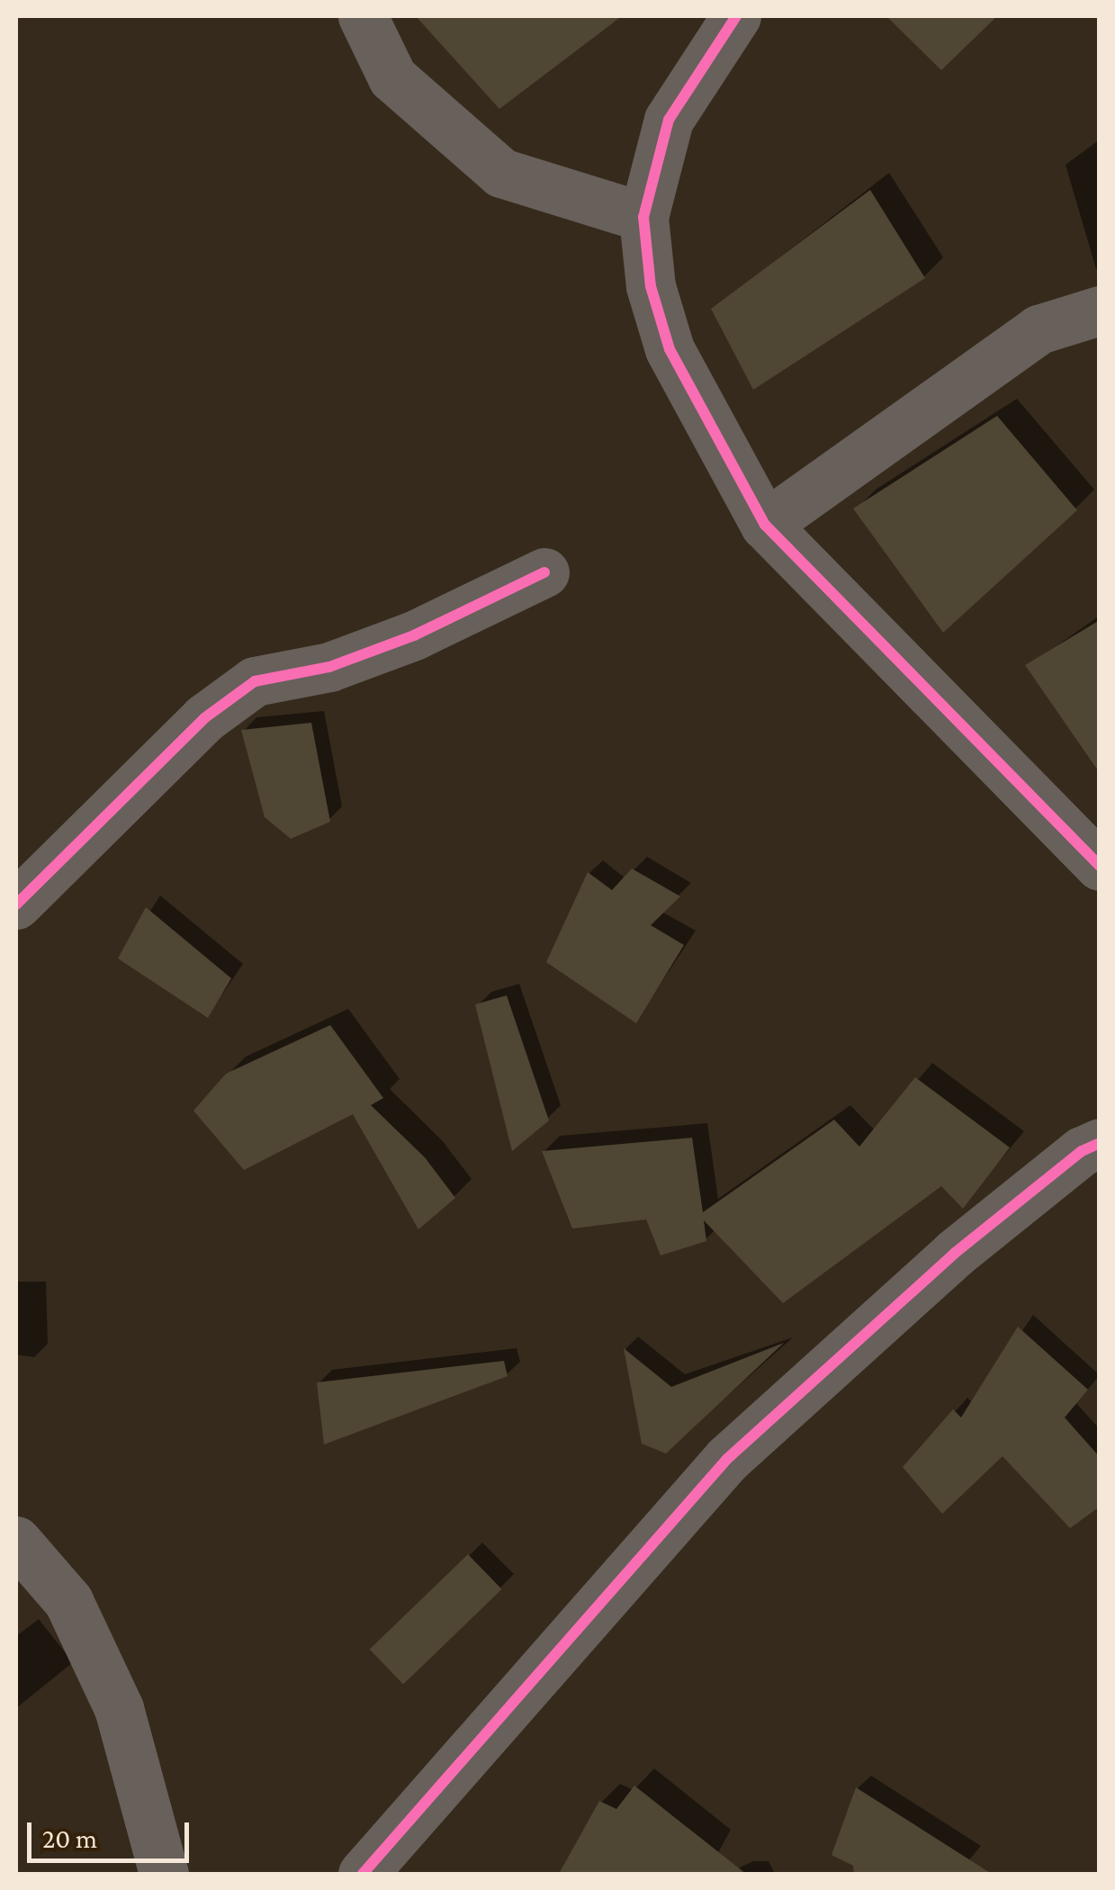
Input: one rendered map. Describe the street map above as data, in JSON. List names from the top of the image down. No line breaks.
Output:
{"scale_bar":"20 m"}
